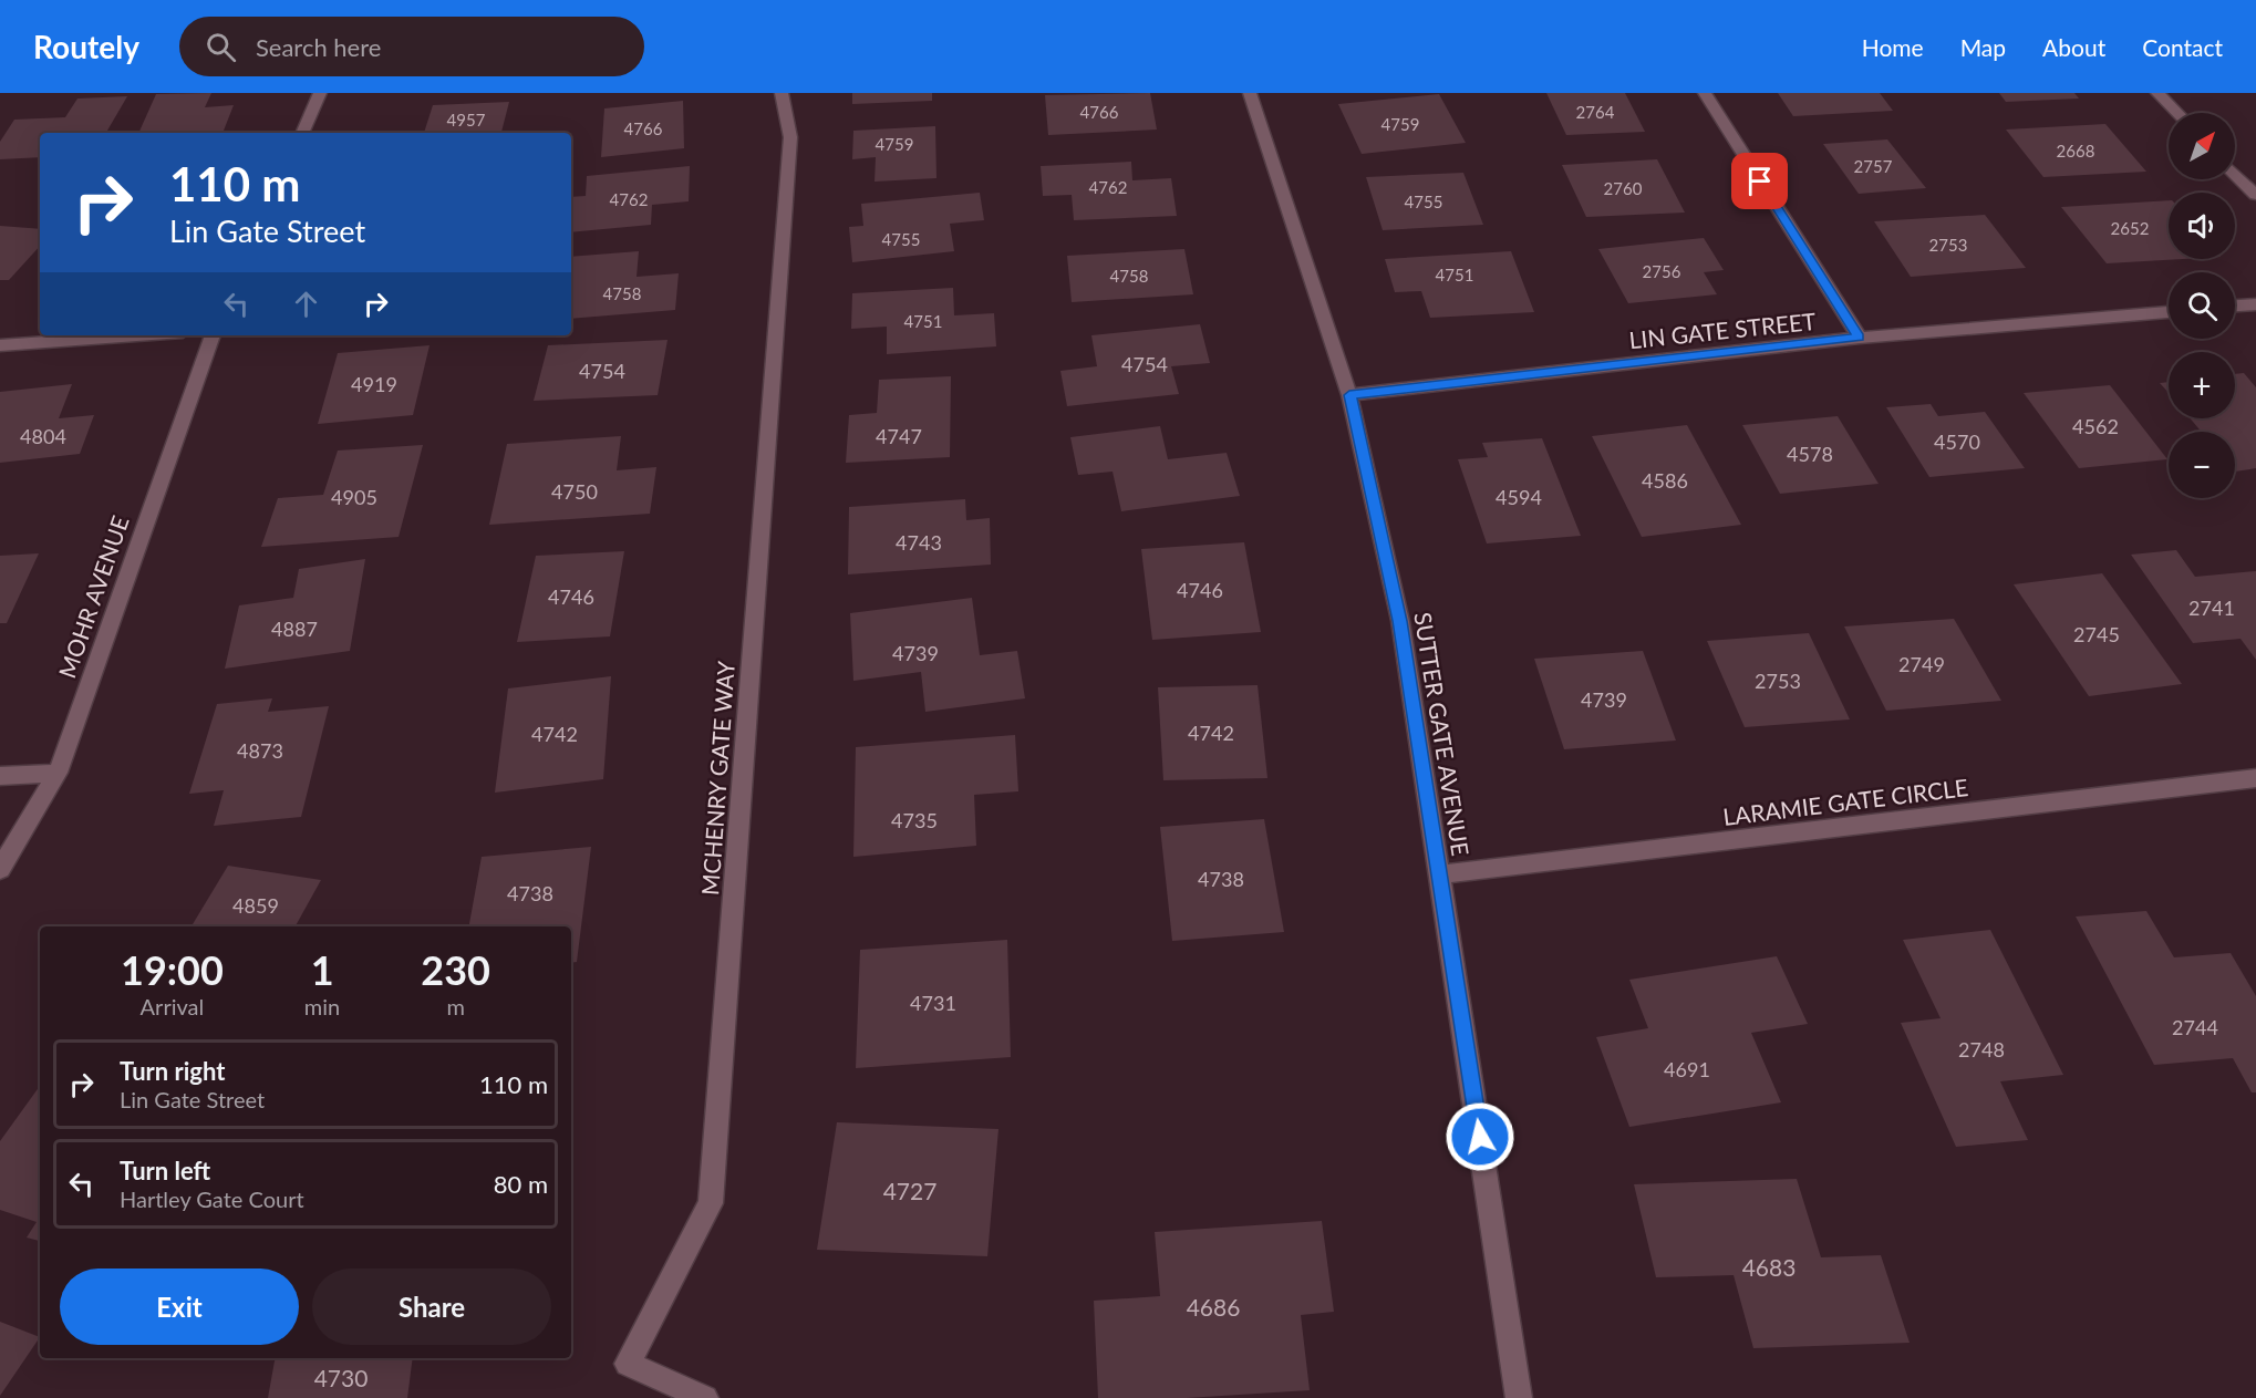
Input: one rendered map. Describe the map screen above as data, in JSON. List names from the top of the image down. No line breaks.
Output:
{"streets":{"street":["LIN GATE STREET","MOHR AVENUE","SUTTER GATE AVENUE","MCHENRY GATE WAY","LARAMIE GATE CIRCLE"]},"crossings":[["LIN GATE STREET","SUTTER GATE AVENUE"],["SUTTER GATE AVENUE","LARAMIE GATE CIRCLE"]],"house_numbers":["4766","2764","4957","4759","4766","4759","2668","2757","4762","2760","4762","4755","2652","4755","2753","2756","4751","4758","4758","4751","4754","4754","4919","4562","4804","4747","4570","4578","4586","4750","4905","4594","4743","4746","4746","2741","4887","2745","4739","2749","2753","4739","4742","4742","4873","4735","4738","4738","4859","4731","2744","2748","4691","4727","4683","4686","4730"],"north":"top right","page":{"header":"Routely","search":"Search here","nav":["Home","Map","About","Contact"],"map_buttons":["+","−"],"turn":["110 m","Lin Gate Street"],"eta":["19:00","Arrival","1","min","230","m"],"list":[{"name":"Turn right","note":"Lin Gate Street","value":"110 m"},{"name":"Turn left","note":"Hartley Gate Court","value":"80 m"}],"buttons":["Exit","Share"]}}
